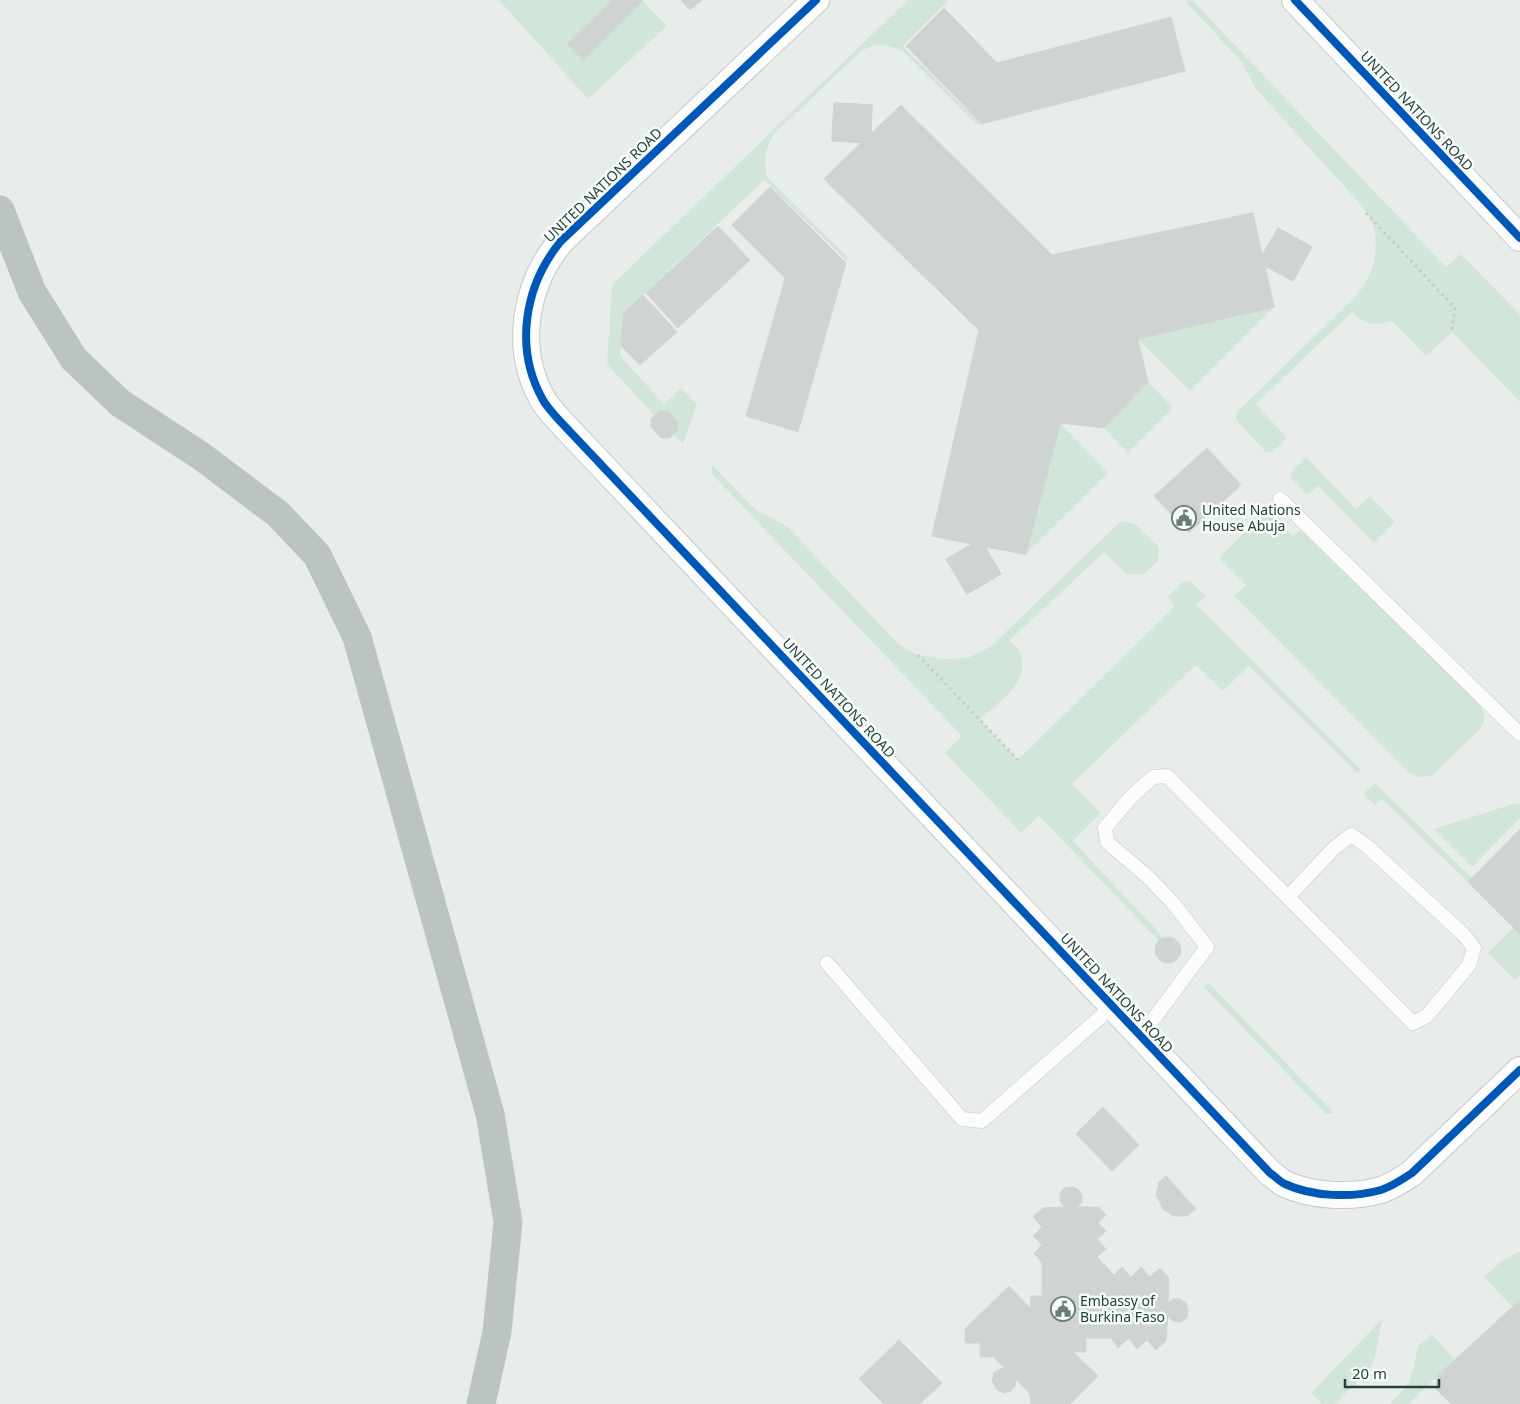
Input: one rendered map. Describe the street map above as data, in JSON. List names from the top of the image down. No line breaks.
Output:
{"streets":{"street":["UNITED NATIONS ROAD"]},"places":{"public building":["United Nations House Abuja","Embassy of Burkina Faso"]},"scale_bar":"20 m"}
